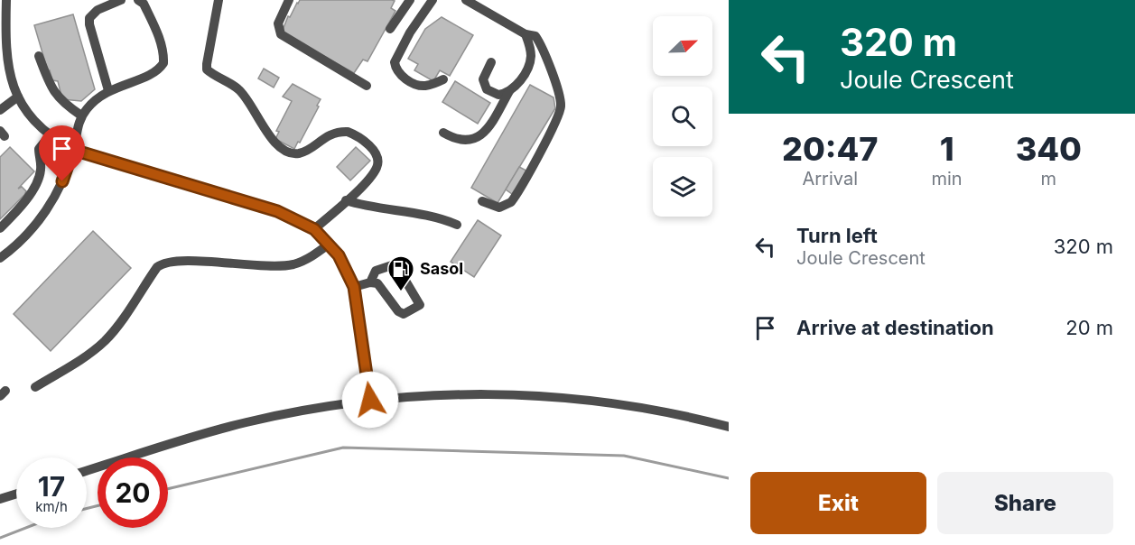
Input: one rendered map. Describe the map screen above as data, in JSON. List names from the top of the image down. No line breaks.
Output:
{"places":{"fuel station":["Sasol"]},"north":"top right","page":{"turn":["320 m","Joule Crescent"],"eta":["20:47","Arrival","1","min","340","m"],"list":[{"name":"Turn left","note":"Joule Crescent","value":"320 m"},{"name":"Arrive at destination","value":"20 m"}],"speed":"17 km/h","limit":"20","buttons":["Exit","Share"]}}
